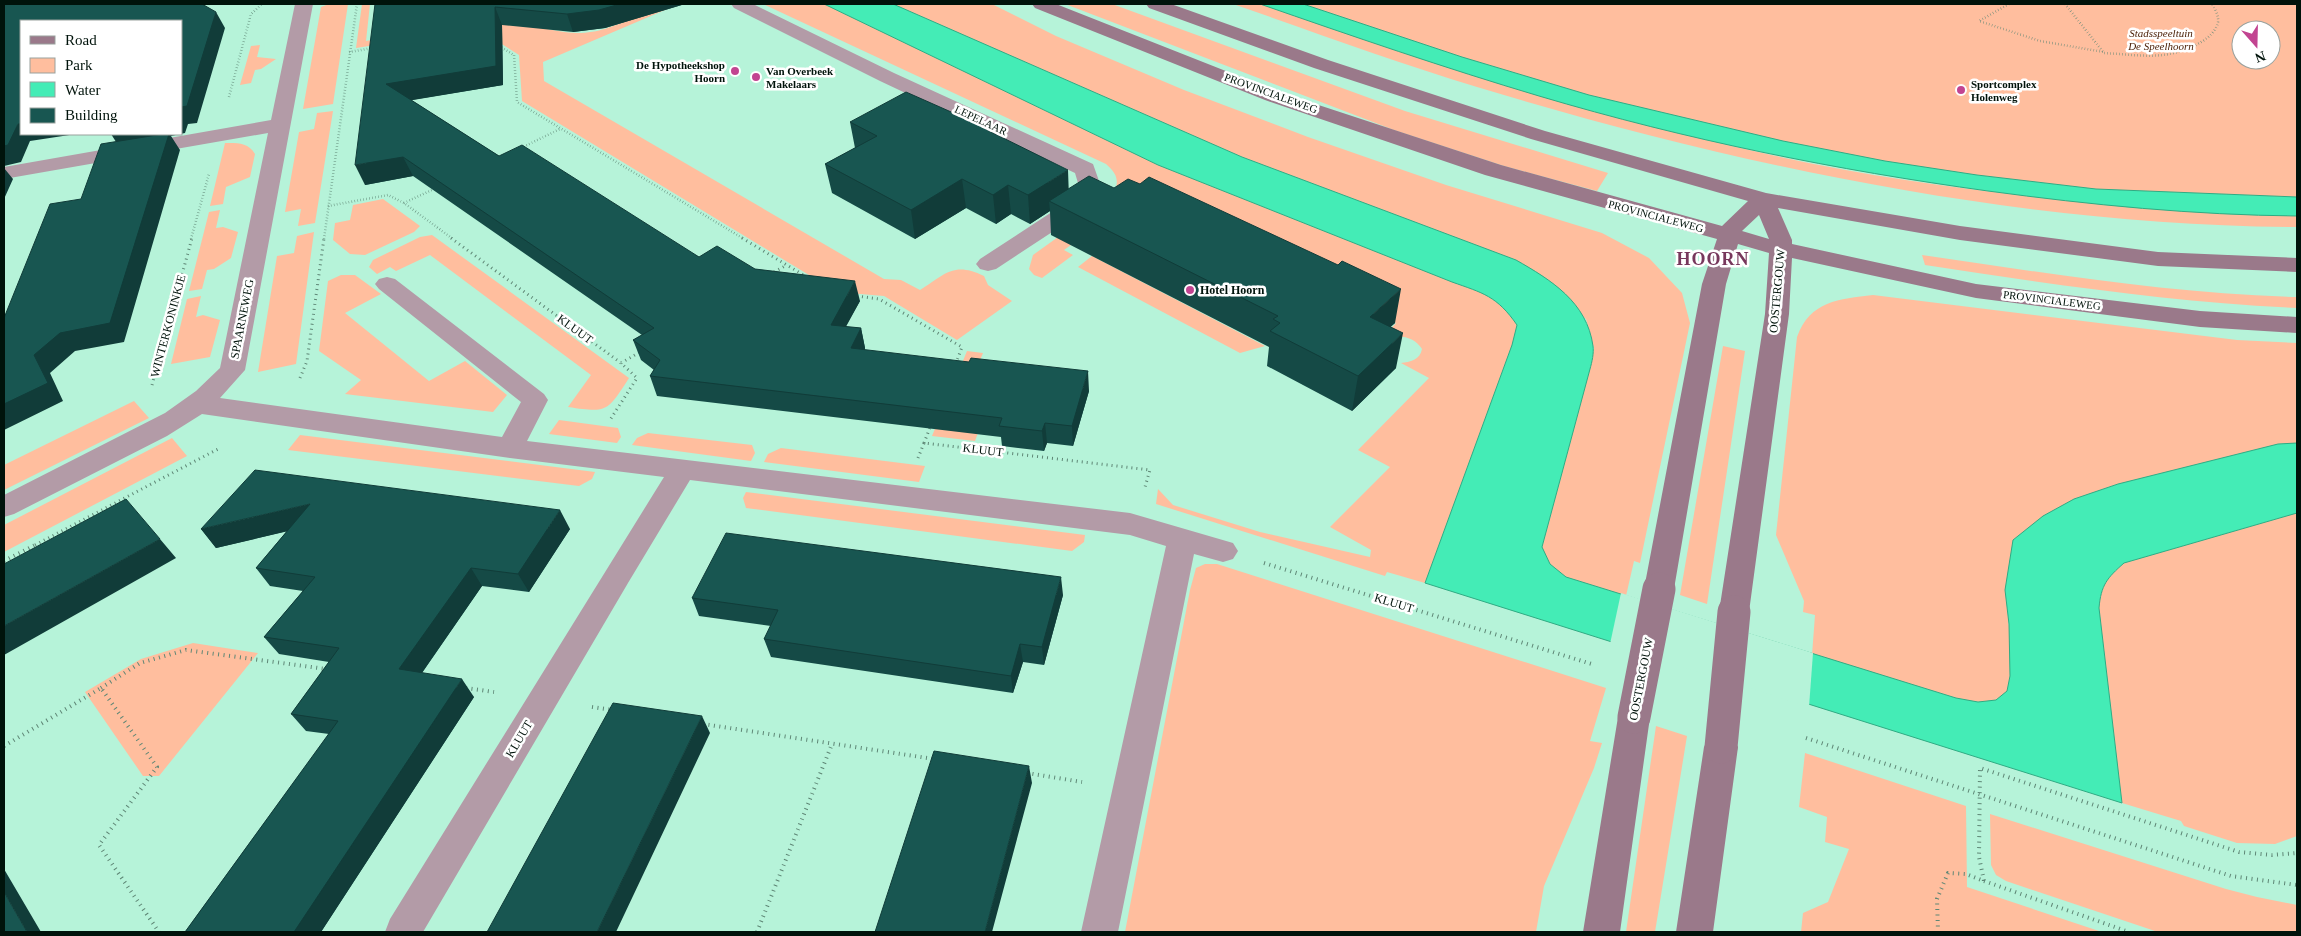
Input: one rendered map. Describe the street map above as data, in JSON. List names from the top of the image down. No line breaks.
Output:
{"streets":{"main road":["PROVINCIALEWEG","OOSTERGOUW"],"street":["LEPELAAR","SPAARNEWEG","KLUUT"],"path":["WINTERKONINKJE"]},"crossings":[["PROVINCIALEWEG","OOSTERGOUW"]],"districts":["HOORN"],"parks":["Stadsspeeltuin De Speelhoorn"],"places":["De Hypotheekshop Hoorn","Van Overbeek Makelaars","Sportcomplex Holenweg","Hotel Hoorn"],"legend":["Road","Park","Water","Building"],"north":"bottom"}
